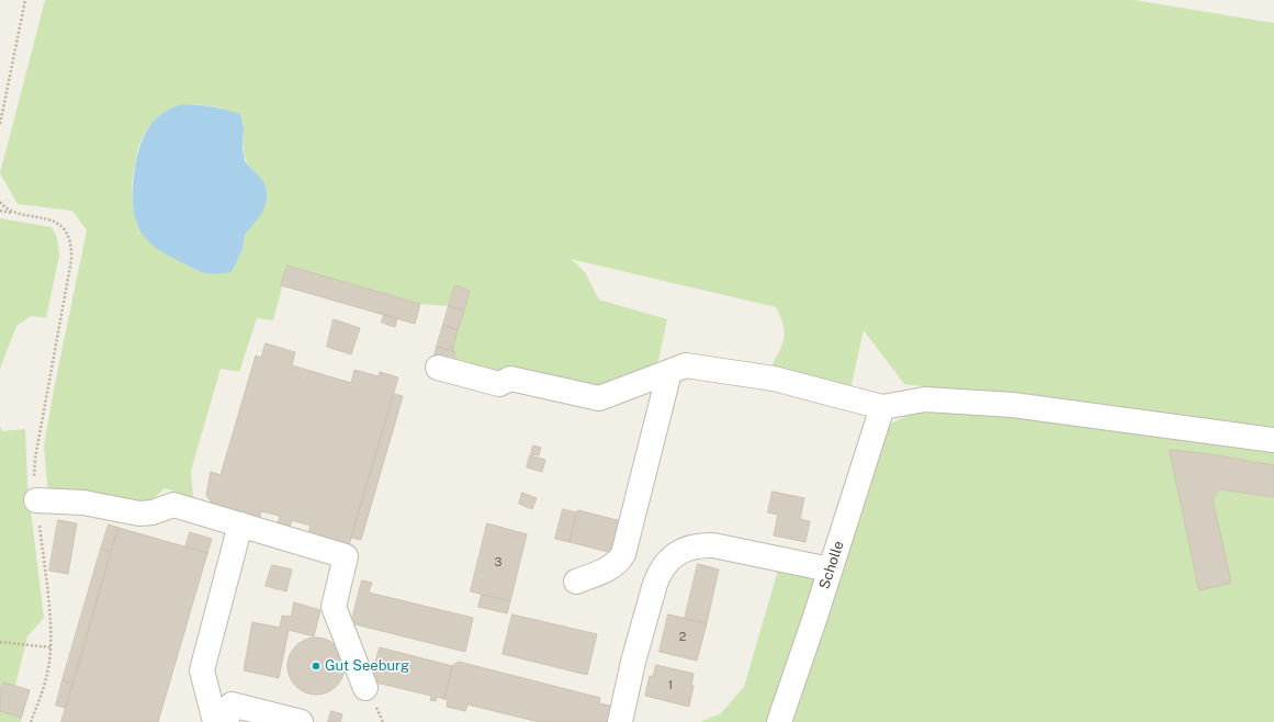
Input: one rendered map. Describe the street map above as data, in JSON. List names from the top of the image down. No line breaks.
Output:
{"streets":{"lane":["Scholle"]},"places":["Gut Seeburg"],"house_numbers":["3","2","1"]}
